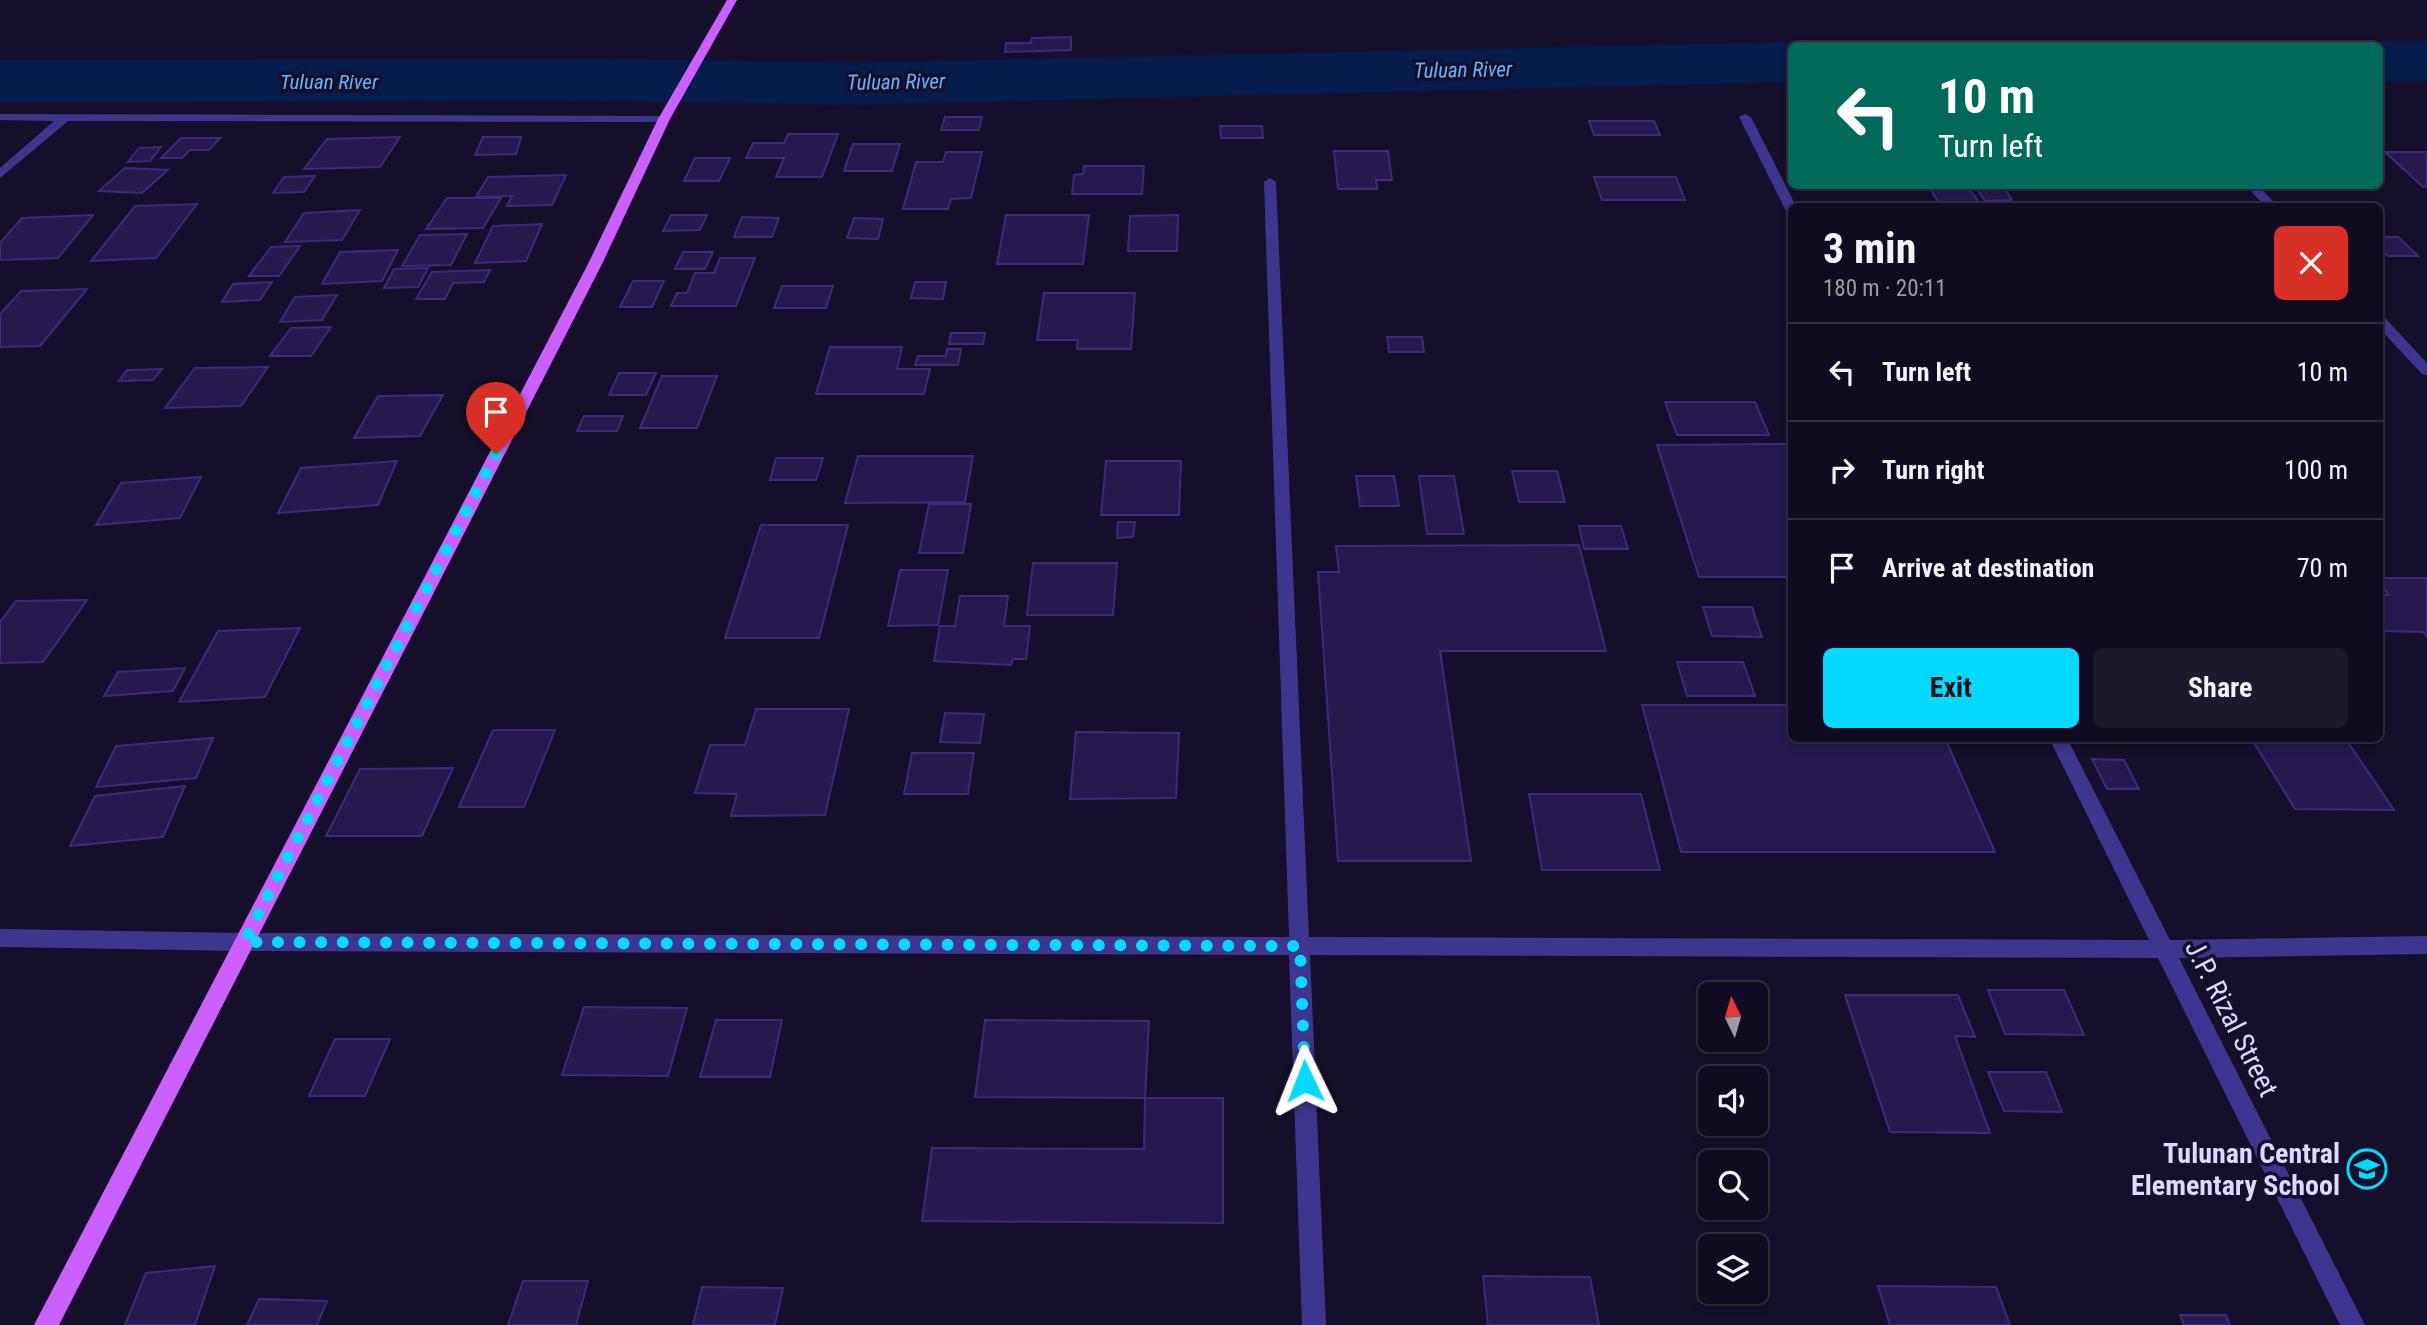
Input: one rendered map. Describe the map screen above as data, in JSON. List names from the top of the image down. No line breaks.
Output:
{"streets":{"street":["J.P. Rizal Street"]},"water":["Tuluan River"],"places":{"school or university":["Tulunan Central Elementary School"]},"north":"top","page":{"turn":["10 m","Turn left"],"heading":["3 min","180 m · 20:11"],"list":[{"name":"Turn left","value":"10 m"},{"name":"Turn right","value":"100 m"},{"name":"Arrive at destination","value":"70 m"}],"buttons":["Exit","Share"]}}
